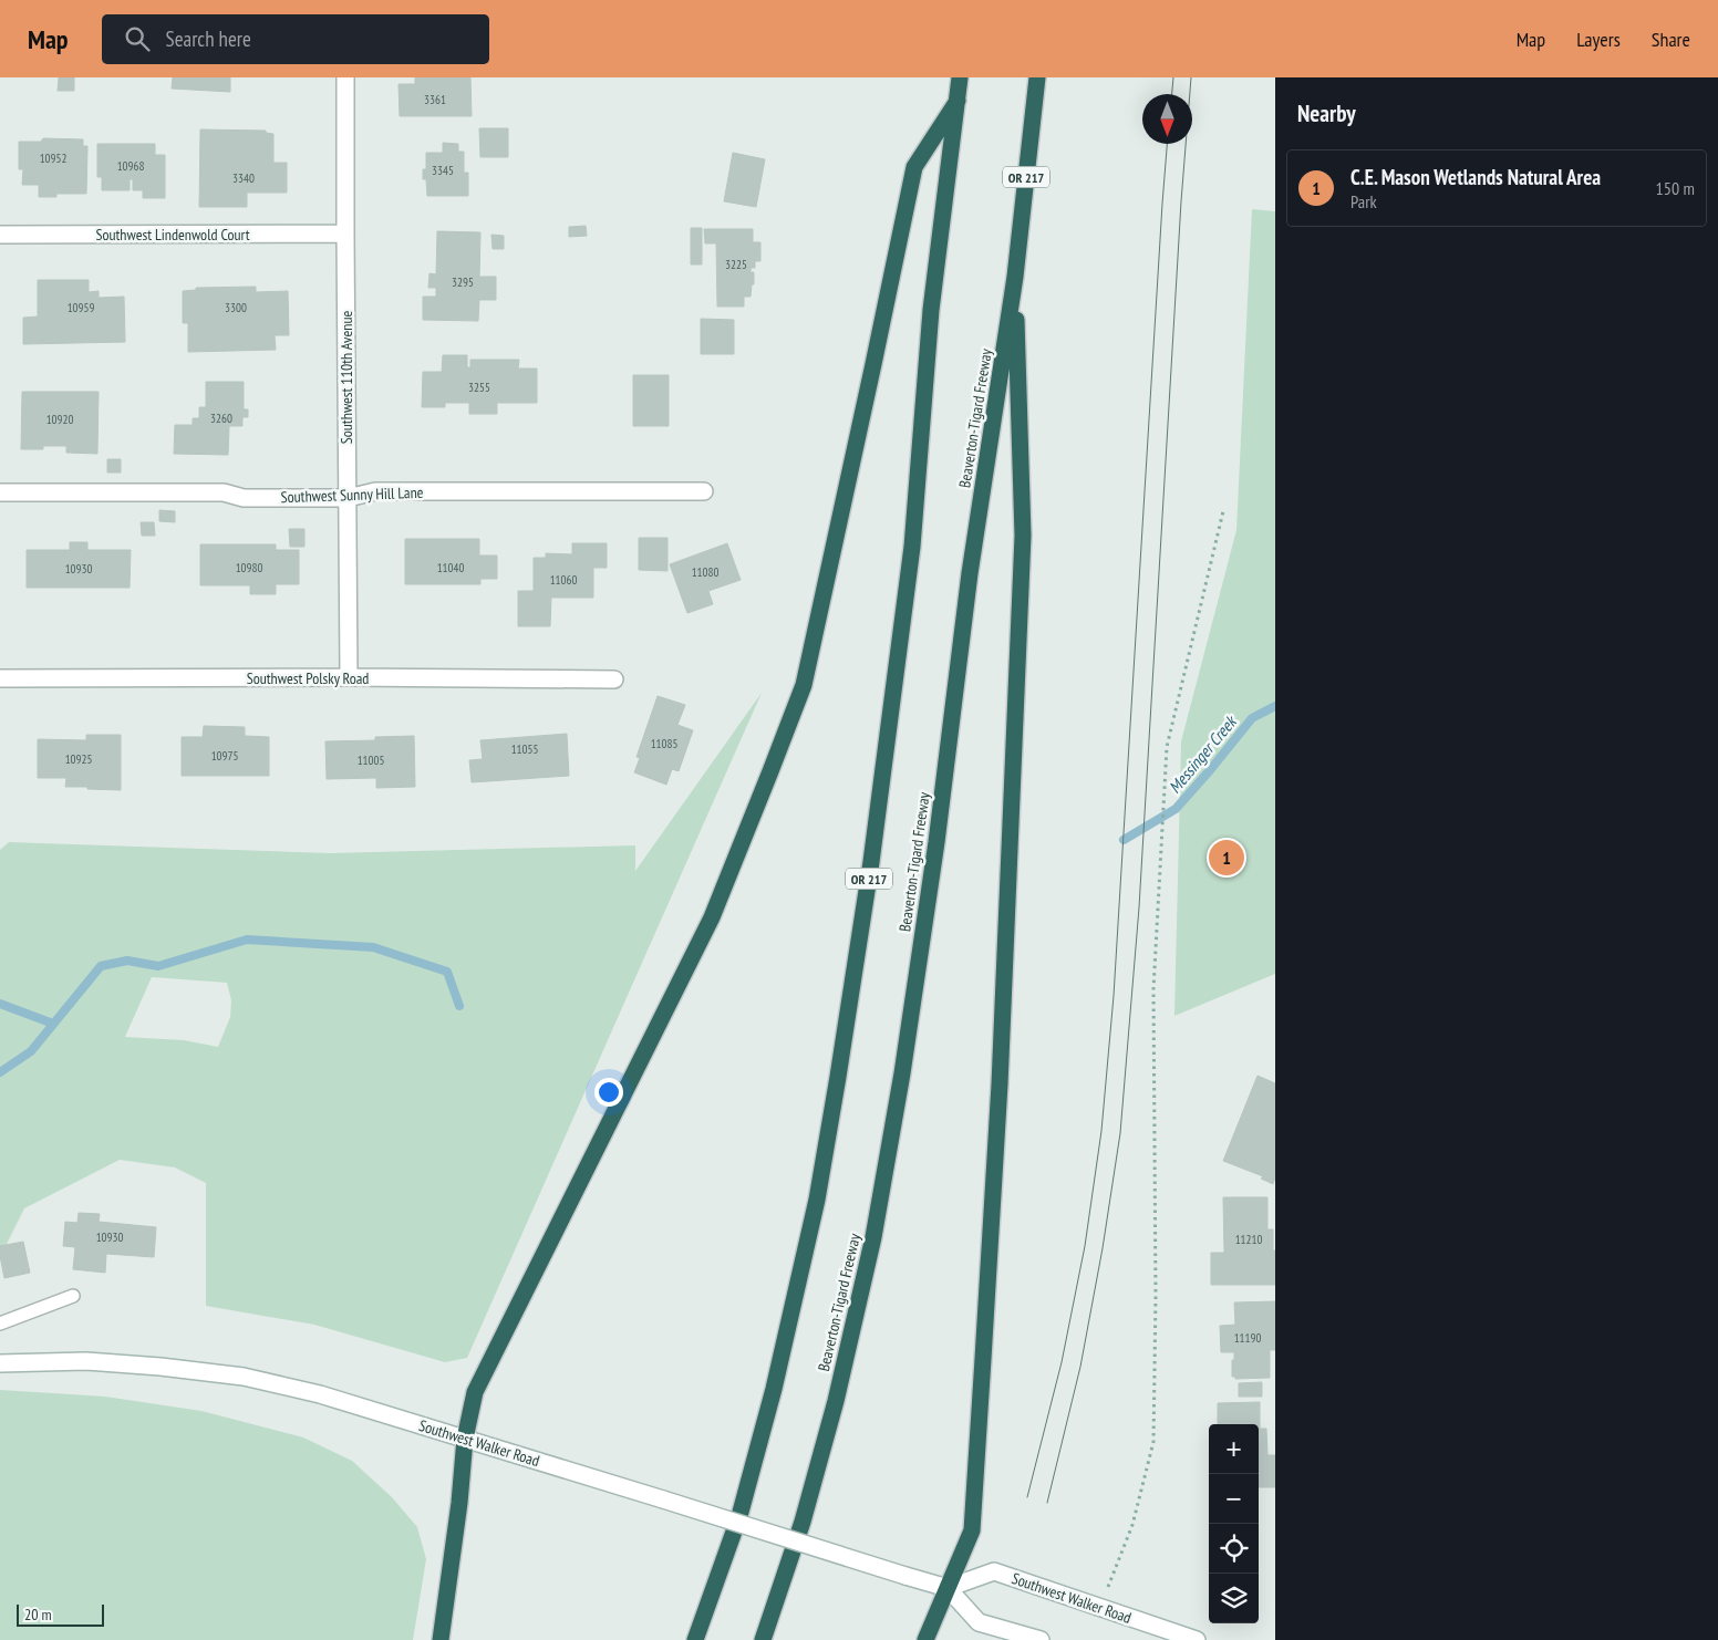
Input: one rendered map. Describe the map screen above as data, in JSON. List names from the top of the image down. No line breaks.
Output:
{"streets":{"highway":["OR 217","Beaverton-Tigard Freeway"],"street":["Southwest Lindenwold Court","Southwest 110th Avenue","Southwest Sunny Hill Lane","Southwest Polsky Road","Southwest Walker Road"]},"crossings":[["Southwest Lindenwold Court","Southwest 110th Avenue"],["Southwest 110th Avenue","Southwest Sunny Hill Lane"],["Southwest 110th Avenue","Southwest Polsky Road"]],"water":["Messinger Creek"],"house_numbers":["3361","10952","10968","3345","3340","3225","3295","10959","3300","3255","3260","10920","10980","11040","10930","11080","11060","11085","11055","10975","10925","11005","10930","11210","11190"],"scale_bar":"20 m","north":"bottom","page":{"header":"Map","search":"Search here","nav":["Map","Layers","Share"],"heading":"Nearby","list":[{"mark":"1","name":"C.E. Mason Wetlands Natural Area","note":"Park","value":"150 m"}],"pins":"1","map_buttons":["+","−"],"scale":"20 m"}}
